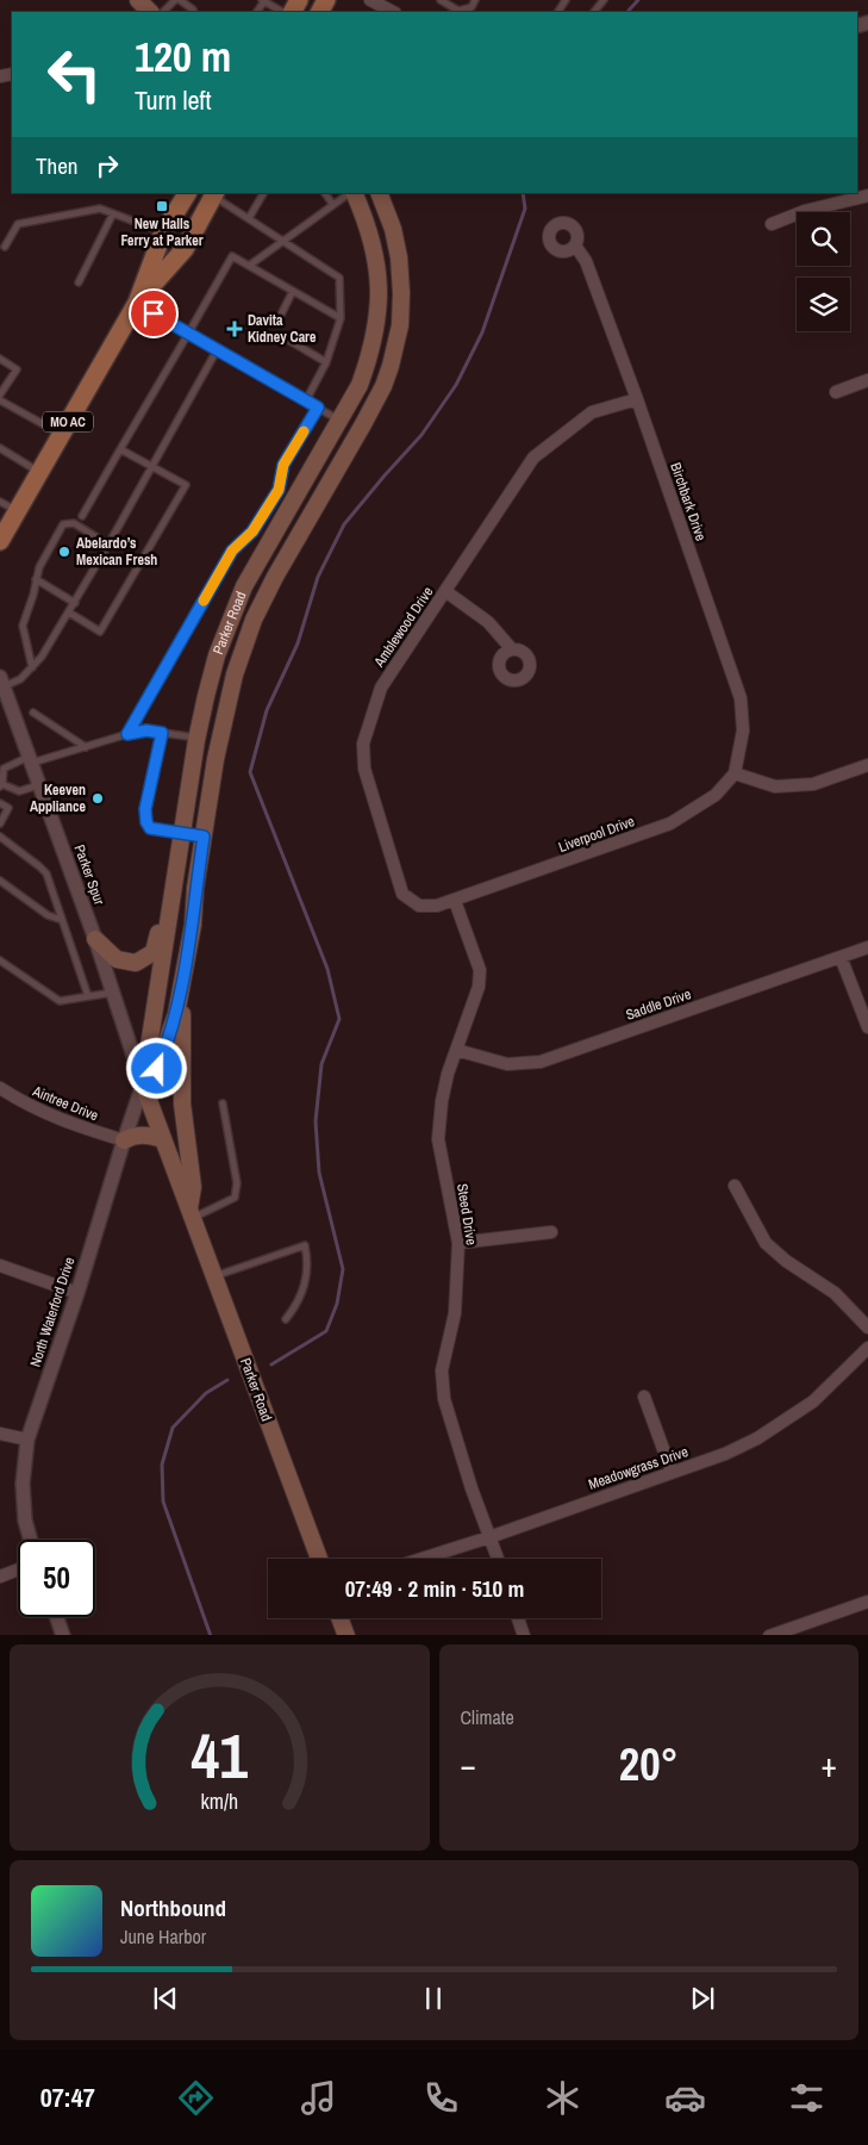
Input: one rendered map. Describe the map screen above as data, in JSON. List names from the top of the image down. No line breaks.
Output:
{"streets":{"main road":["MO AC","Parker Road"],"street":["Birchbark Drive","Amblewood Drive","Liverpool Drive","Parker Spur","Saddle Drive","Aintree Drive","Steed Drive","North Waterford Drive","Meadowgrass Drive"]},"crossings":[["Birchbark Drive","Amblewood Drive"],["Birchbark Drive","Liverpool Drive"],["Parker Road","Parker Spur"],["Parker Road","North Waterford Drive"],["Amblewood Drive","Liverpool Drive"],["Amblewood Drive","Steed Drive"],["Liverpool Drive","Steed Drive"],["Parker Spur","North Waterford Drive"],["Saddle Drive","Steed Drive"],["Aintree Drive","North Waterford Drive"],["Steed Drive","Meadowgrass Drive"]],"places":{"transit":["New Halls Ferry at Parker"],"health":["Davita Kidney Care"],"other":["Abelardo’s Mexican Fresh","Keeven Appliance"]},"page":{"turn":["120 m","Turn left"],"then":"Then","limit":"50","trip":"07:49 · 2 min · 510 m","tile":"Climate","heat":["−","20°","+"],"song":["Northbound","June Harbor"],"tabs":"07:47","gauge":["41","km/h"]}}
